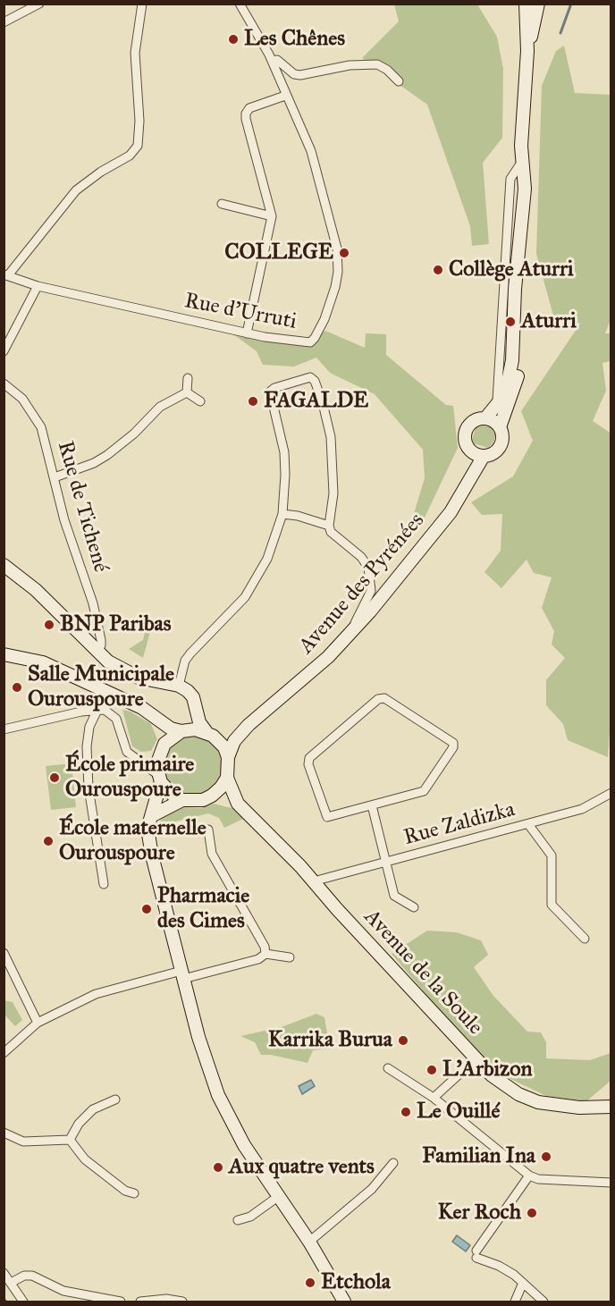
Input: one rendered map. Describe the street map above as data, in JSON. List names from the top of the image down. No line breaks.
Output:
{"streets":{"main road":["Avenue des Pyrénées","Avenue de la Soule"],"street":["Rue d'Urruti","Rue de Tichené","Rue Zaldizka"]},"crossings":[["Avenue des Pyrénées","Avenue de la Soule"],["Rue Zaldizka","Avenue de la Soule"]],"places":["Les Chênes","COLLEGE","Collège Aturri","Aturri","FAGALDE","BNP Paribas","Salle Municipale Ourouspoure","École primaire Ourouspoure","École maternelle Ourouspoure","Pharmacie des Cimes","Karrika Burua","L'Arbizon","Le Ouillé","Familian Ina","Aux quatre vents","Ker Roch","Etchola"]}
